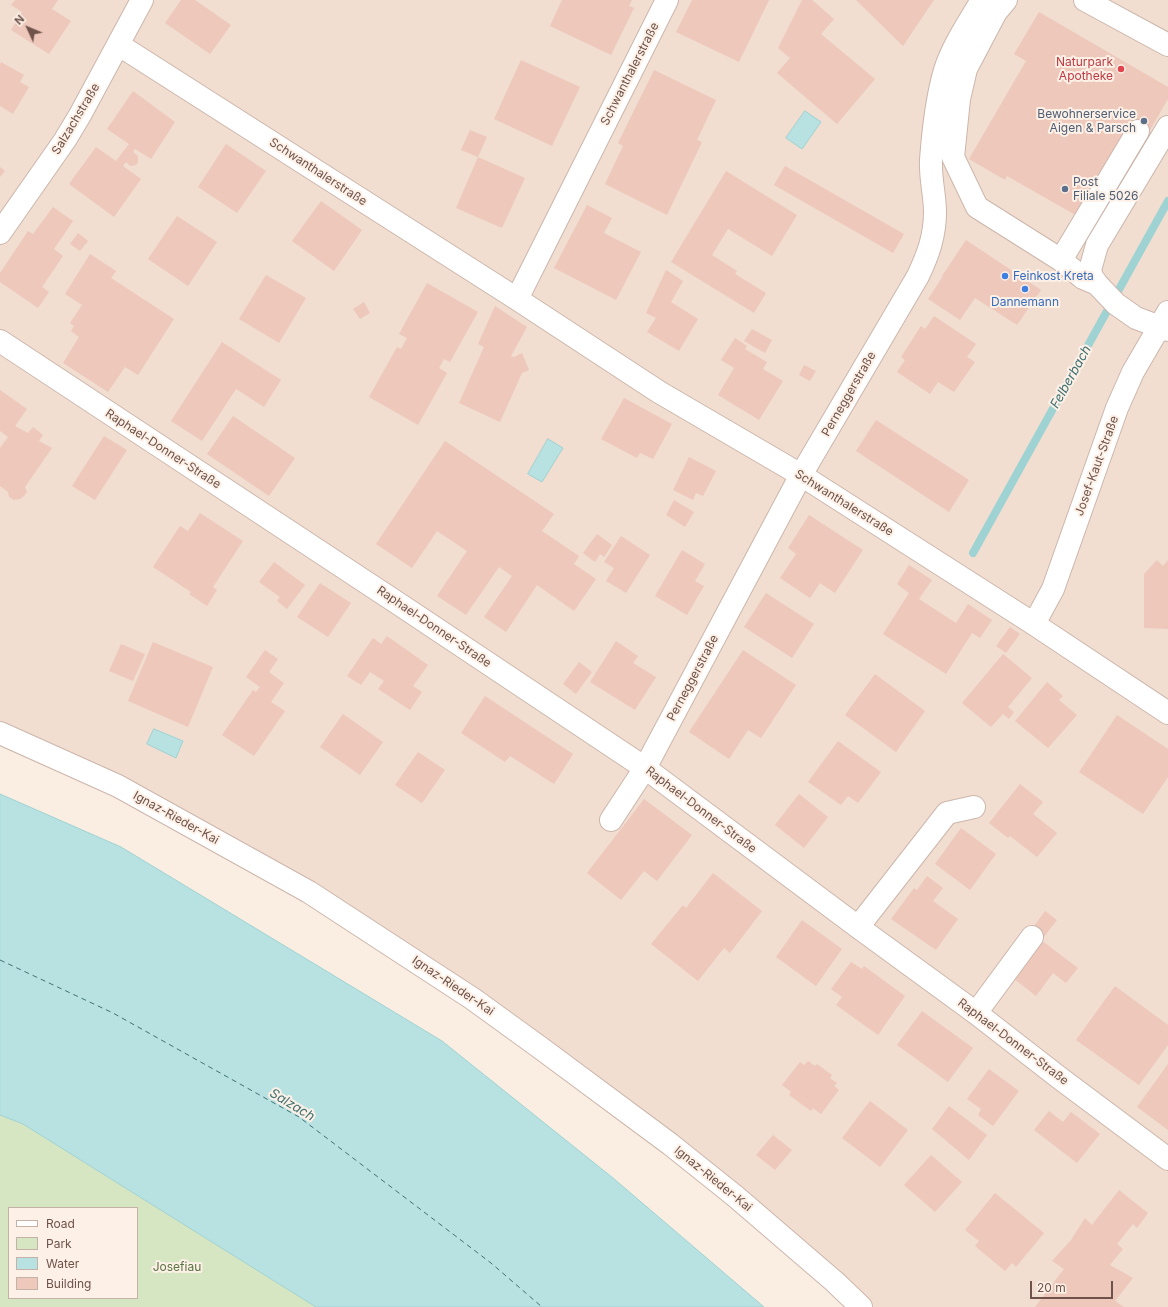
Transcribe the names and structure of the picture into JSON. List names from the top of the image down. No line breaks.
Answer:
{"streets":{"street":["Schwanthalerstraße","Salzachstraße","Perneggerstraße","Raphael-Donner-Straße","Josef-Kaut-Straße","Ignaz-Rieder-Kai"]},"crossings":[["Schwanthalerstraße","Salzachstraße"],["Schwanthalerstraße","Perneggerstraße"],["Schwanthalerstraße","Josef-Kaut-Straße"],["Perneggerstraße","Raphael-Donner-Straße"]],"water":["Felberbach","Salzach"],"parks":["Josefiau"],"places":["Naturpark Apotheke","Bewohnerservice Aigen & Parsch","Post Filiale 5026","Feinkost Kreta","Dannemann"],"legend":["Road","Park","Water","Building"],"scale_bar":"20 m","north":"top left"}
